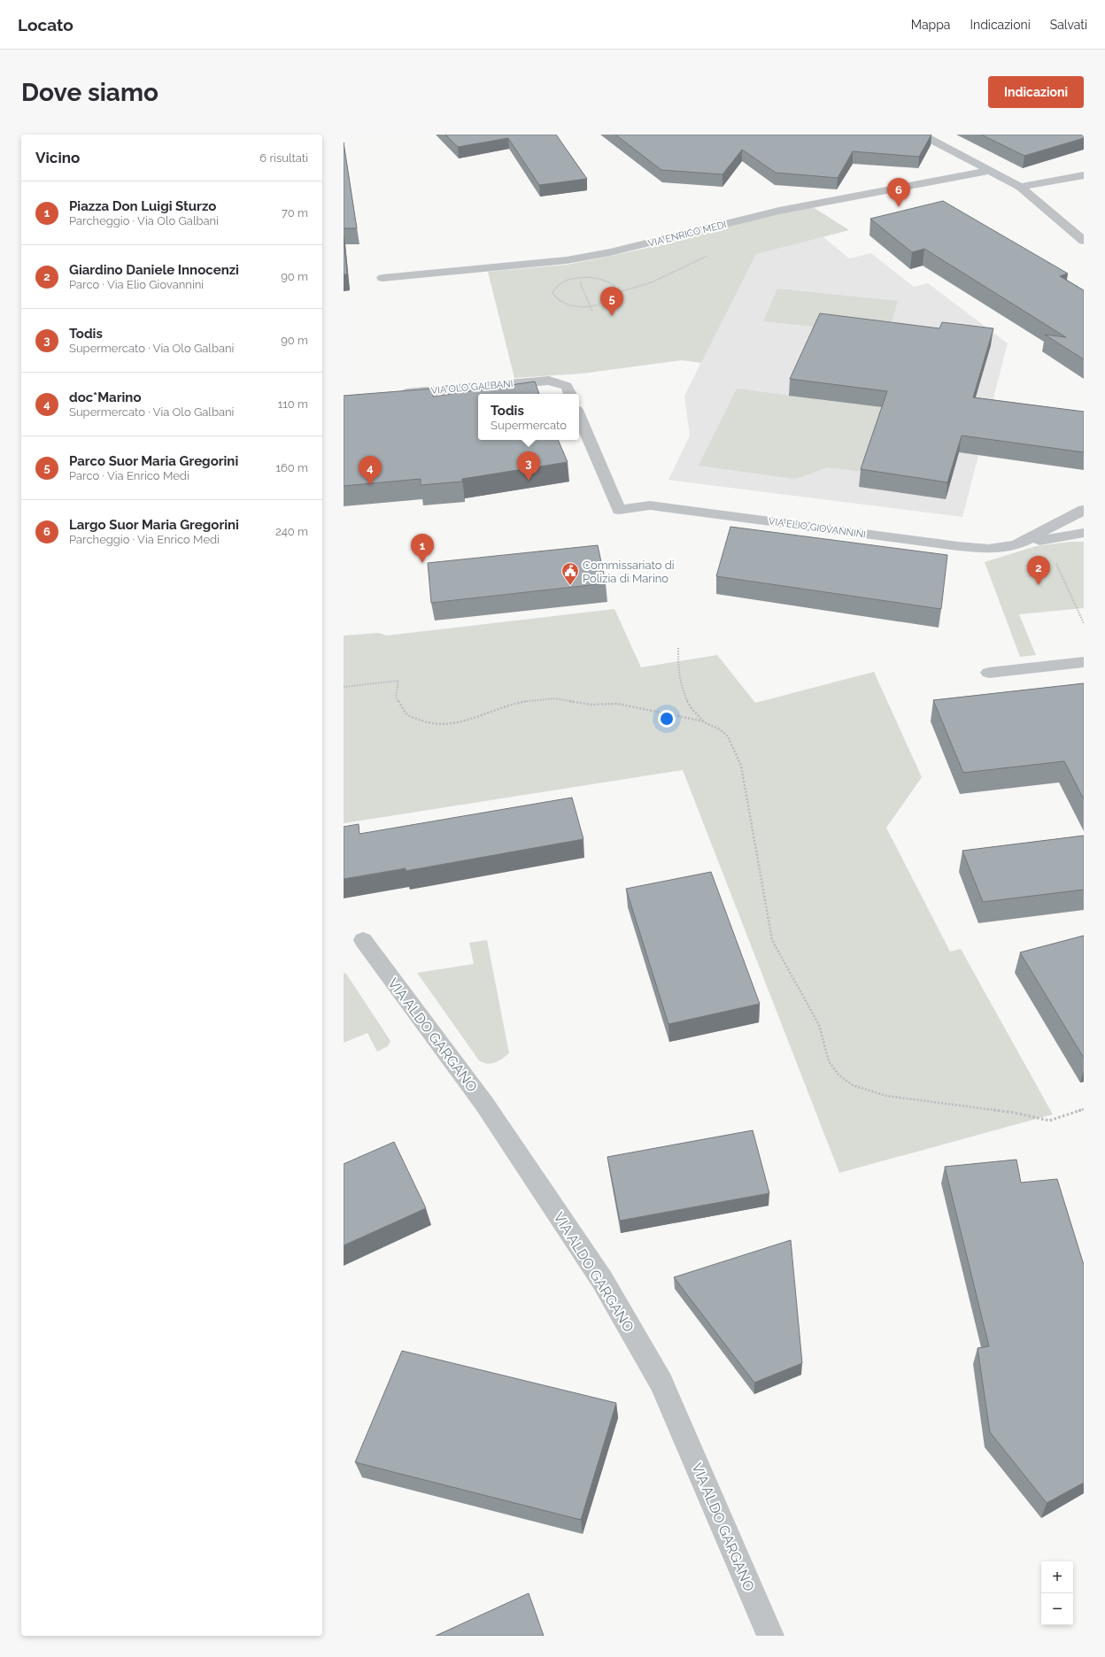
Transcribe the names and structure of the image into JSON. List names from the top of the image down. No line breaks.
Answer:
{"streets":{"street":["VIA ENRICO MEDI","VIA OLO GALBANI","VIA ELIO GIOVANNINI","VIA ALDO GARGANO"]},"places":{"public building":["Commissariato di Polizia di Marino"]},"page":{"header":"Locato","nav":["Mappa","Indicazioni","Salvati"],"buttons":"Indicazioni","title":"Dove siamo","heading":["Vicino","6 risultati"],"pins":["6","5","3","4","1","2"],"list":[{"mark":"1","name":"Piazza Don Luigi Sturzo","note":"Parcheggio · Via Olo Galbani","value":"70 m"},{"mark":"2","name":"Giardino Daniele Innocenzi","note":"Parco · Via Elio Giovannini","value":"90 m"},{"mark":"3","name":"Todis","note":"Supermercato · Via Olo Galbani","value":"90 m"},{"mark":"4","name":"doc*Marino","note":"Supermercato · Via Olo Galbani","value":"110 m"},{"mark":"5","name":"Parco Suor Maria Gregorini","note":"Parco · Via Enrico Medi","value":"160 m"},{"mark":"6","name":"Largo Suor Maria Gregorini","note":"Parcheggio · Via Enrico Medi","value":"240 m"}],"popup":["Todis","Supermercato"],"map_buttons":["+","−"]}}
